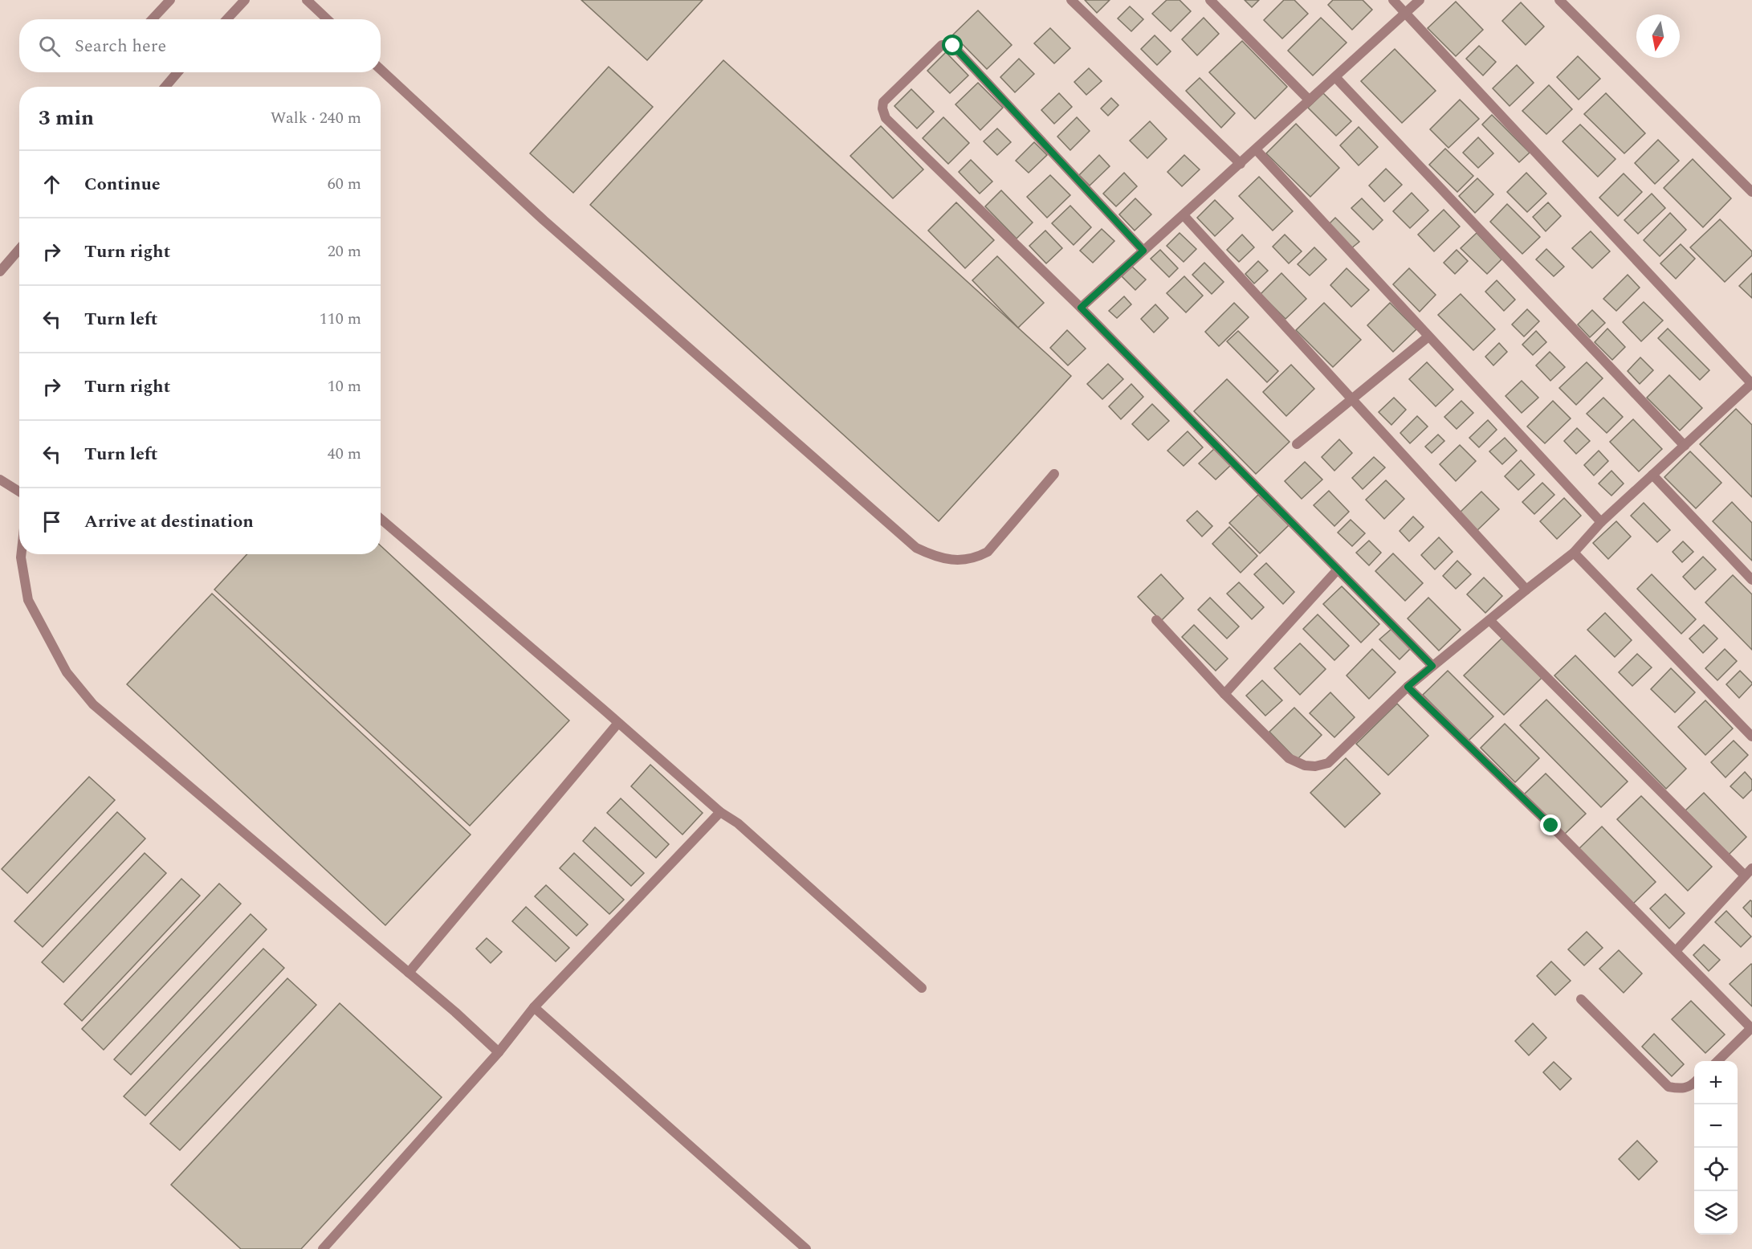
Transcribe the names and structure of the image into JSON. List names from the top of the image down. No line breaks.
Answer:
{"north":"bottom","page":{"search":"Search here","heading":["3 min","Walk · 240 m"],"list":[["Continue","60 m"],["Turn right","20 m"],["Turn left","110 m"],["Turn right","10 m"],["Turn left","40 m"],"Arrive at destination"],"map_buttons":["+","−"]}}
